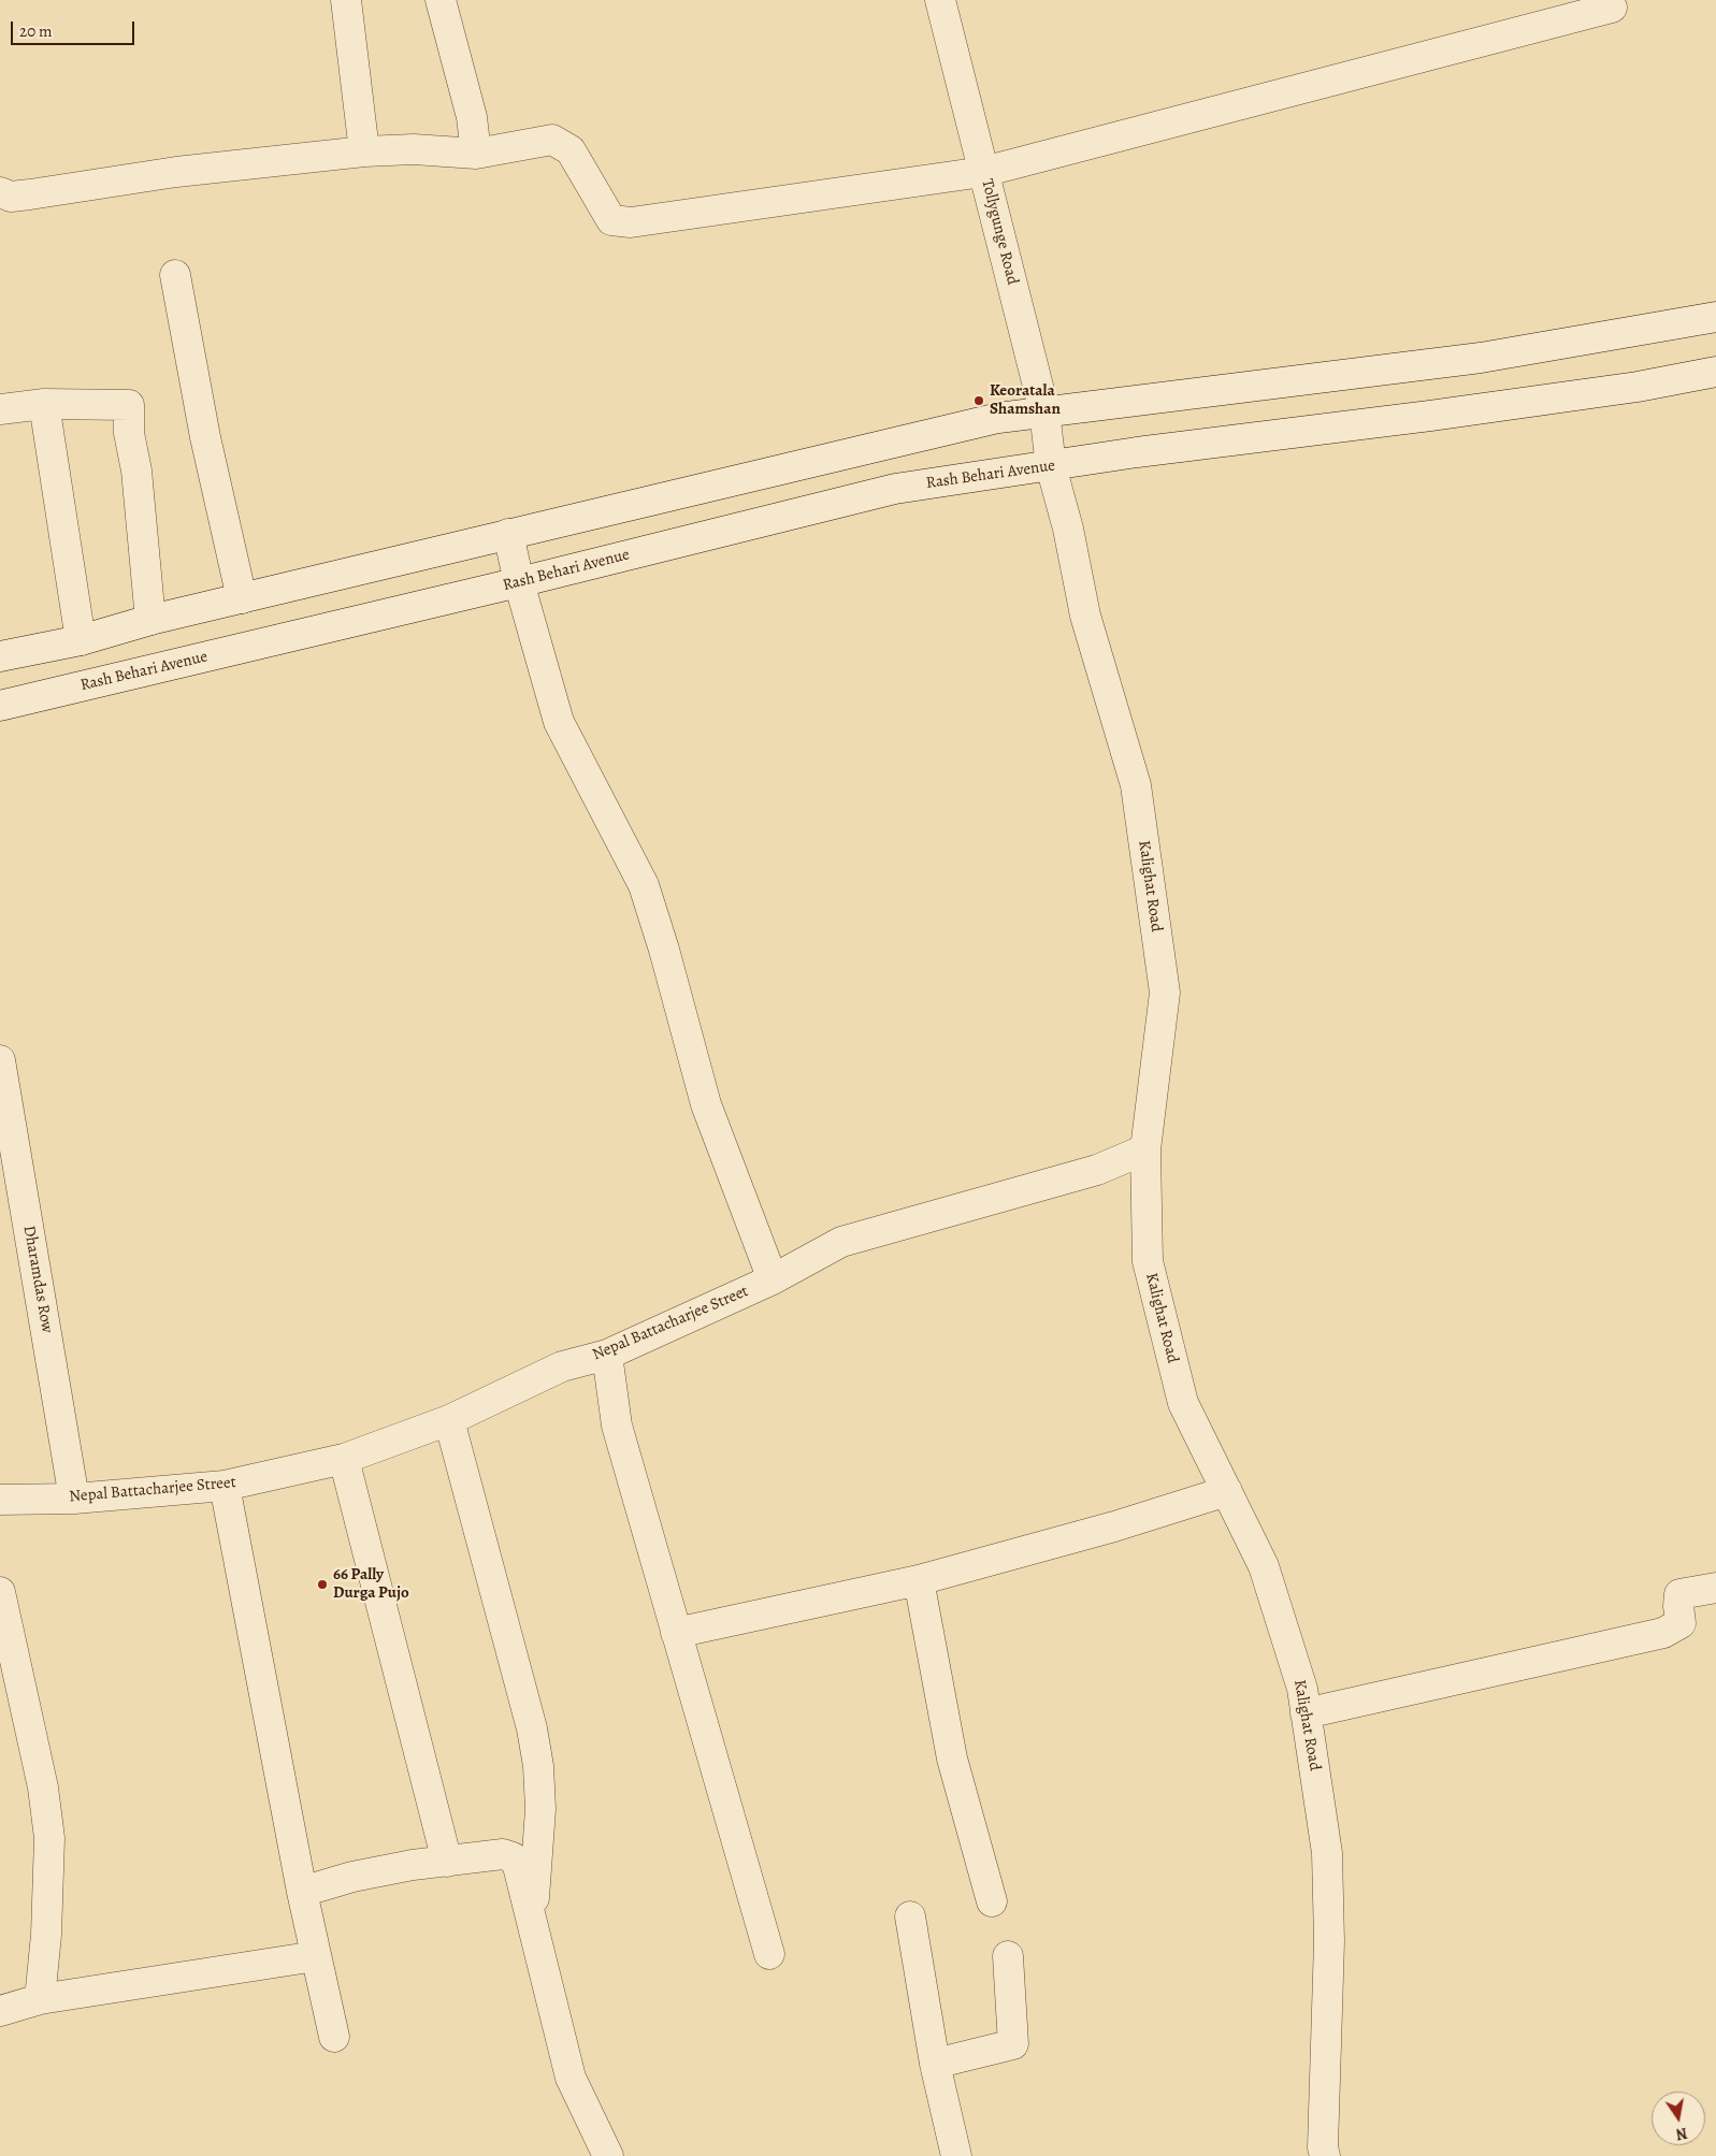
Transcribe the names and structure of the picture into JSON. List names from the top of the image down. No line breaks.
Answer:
{"streets":{"street":["Tollygunge Road","Rash Behari Avenue","Kalighat Road","Dharamdas Row","Nepal Battacharjee Street"]},"crossings":[["Tollygunge Road","Rash Behari Avenue"],["Tollygunge Road","Kalighat Road"],["Rash Behari Avenue","Kalighat Road"],["Kalighat Road","Nepal Battacharjee Street"],["Dharamdas Row","Nepal Battacharjee Street"]],"places":["Keoratala Shamshan","66 Pally Durga Pujo"],"scale_bar":"20 m","north":"bottom"}
